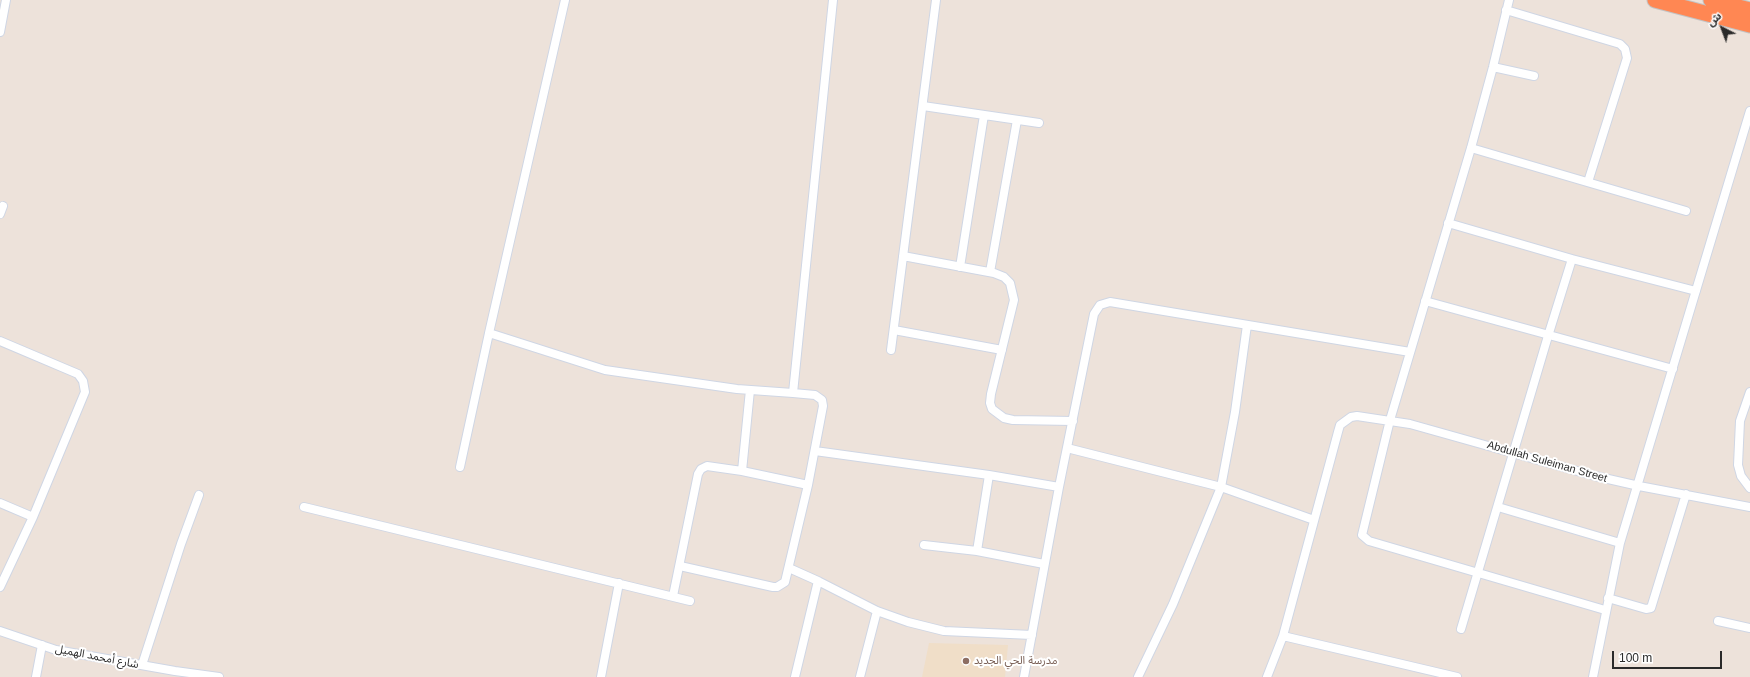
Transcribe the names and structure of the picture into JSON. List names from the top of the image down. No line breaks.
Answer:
{"streets":{"street":["Abdullah Suleiman Street","شارع أمحمد الهميل"]},"places":["مدرسة الحي الجديد"],"scale_bar":"100 m","north":"top left"}
